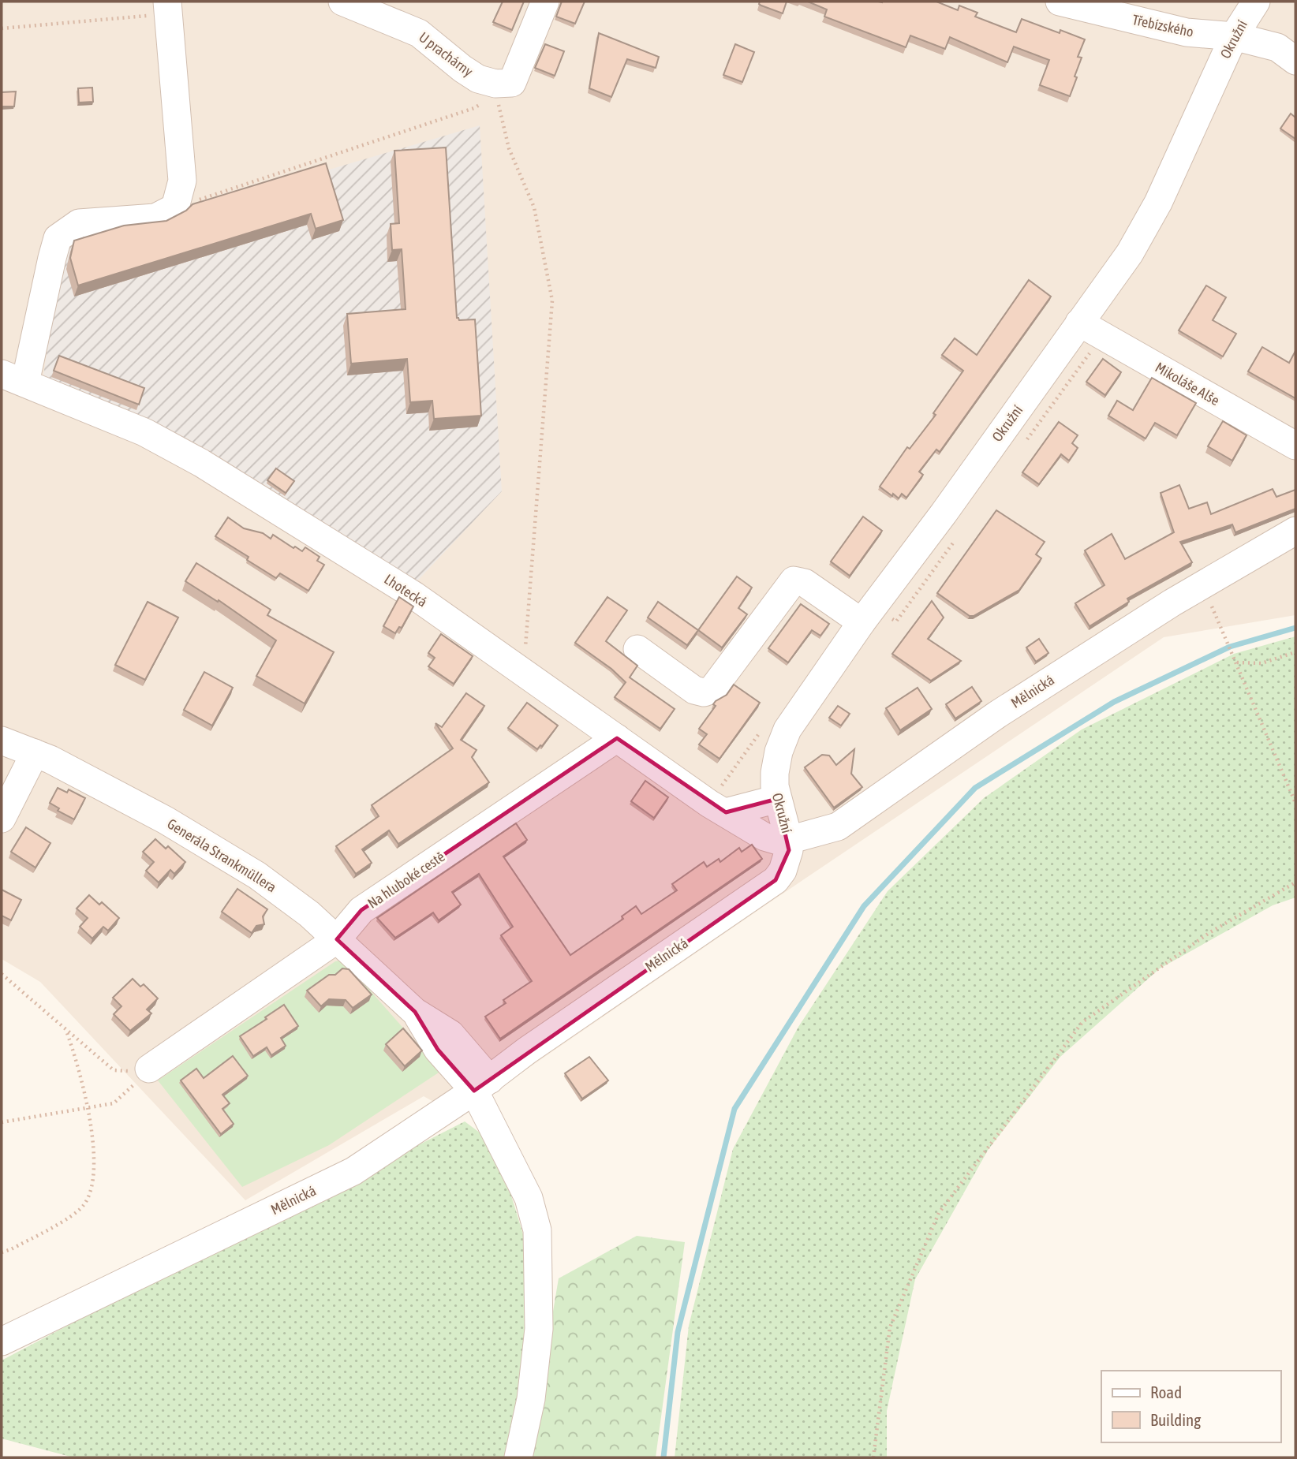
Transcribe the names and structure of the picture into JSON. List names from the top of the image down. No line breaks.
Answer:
{"streets":{"street":["Třebízského","Okružní","U prachárny","Mikoláše Alše","Lhotecká","Mělnická","Generála Strankmüllera","Na hluboké cestě"]},"crossings":[["Třebízského","Okružní"],["Okružní","Mikoláše Alše"],["Okružní","Lhotecká"],["Okružní","Mělnická"],["Lhotecká","Mělnická"],["Lhotecká","Na hluboké cestě"],["Mělnická","Generála Strankmüllera"],["Generála Strankmüllera","Na hluboké cestě"]],"legend":["Road","Building"]}
